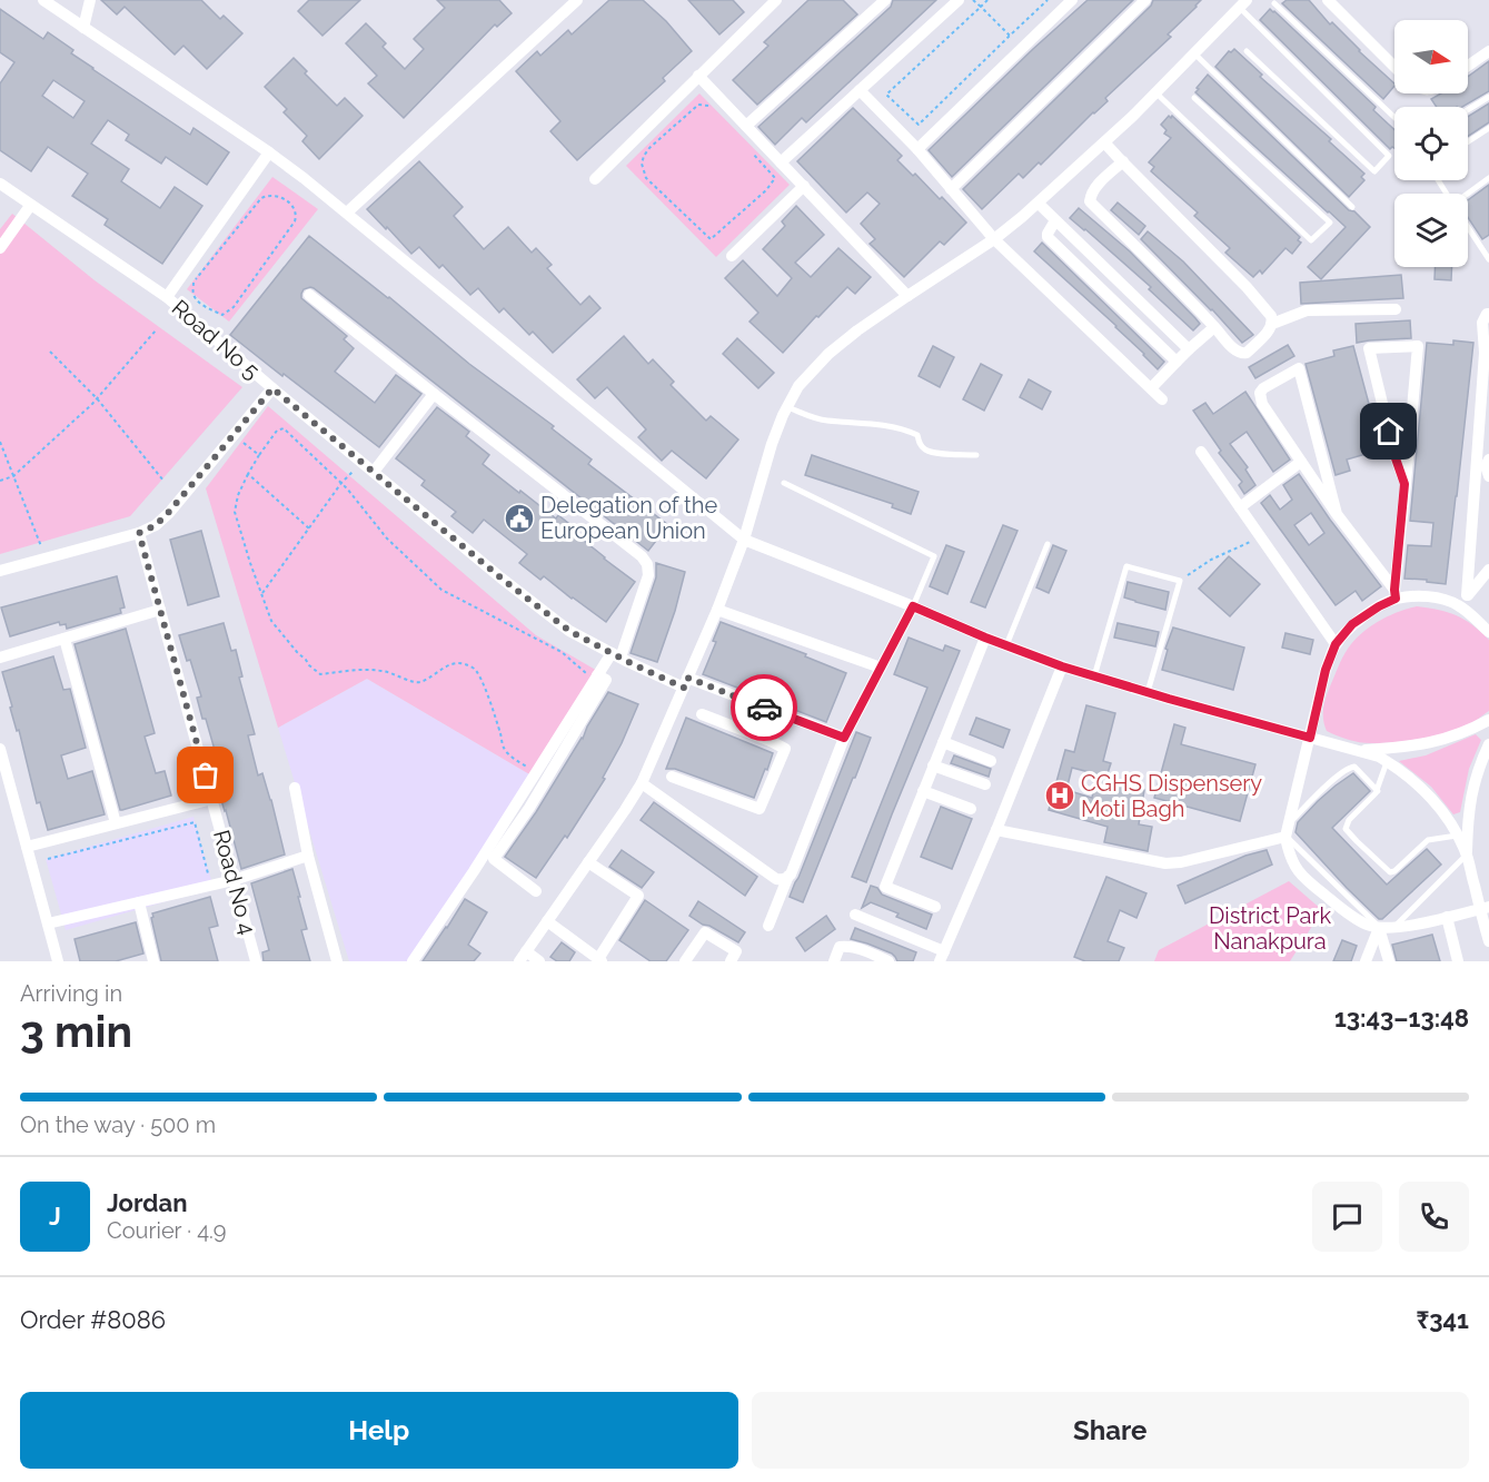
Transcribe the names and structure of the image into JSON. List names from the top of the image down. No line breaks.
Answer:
{"streets":{"street":["Road No 5","Road No 4"]},"parks":["District Park Nanakpura"],"places":{"public building":["Delegation of the European Union"],"hospital":["CGHS Dispensery Moti Bagh"]},"north":"right","page":{"heading":["3 min","Arriving in","13:43–13:48"],"panel":["Jordan","Courier · 4.9","Order #8086","₹341"],"bar":"On the way · 500 m","round":"J","buttons":["Help","Share"]}}
